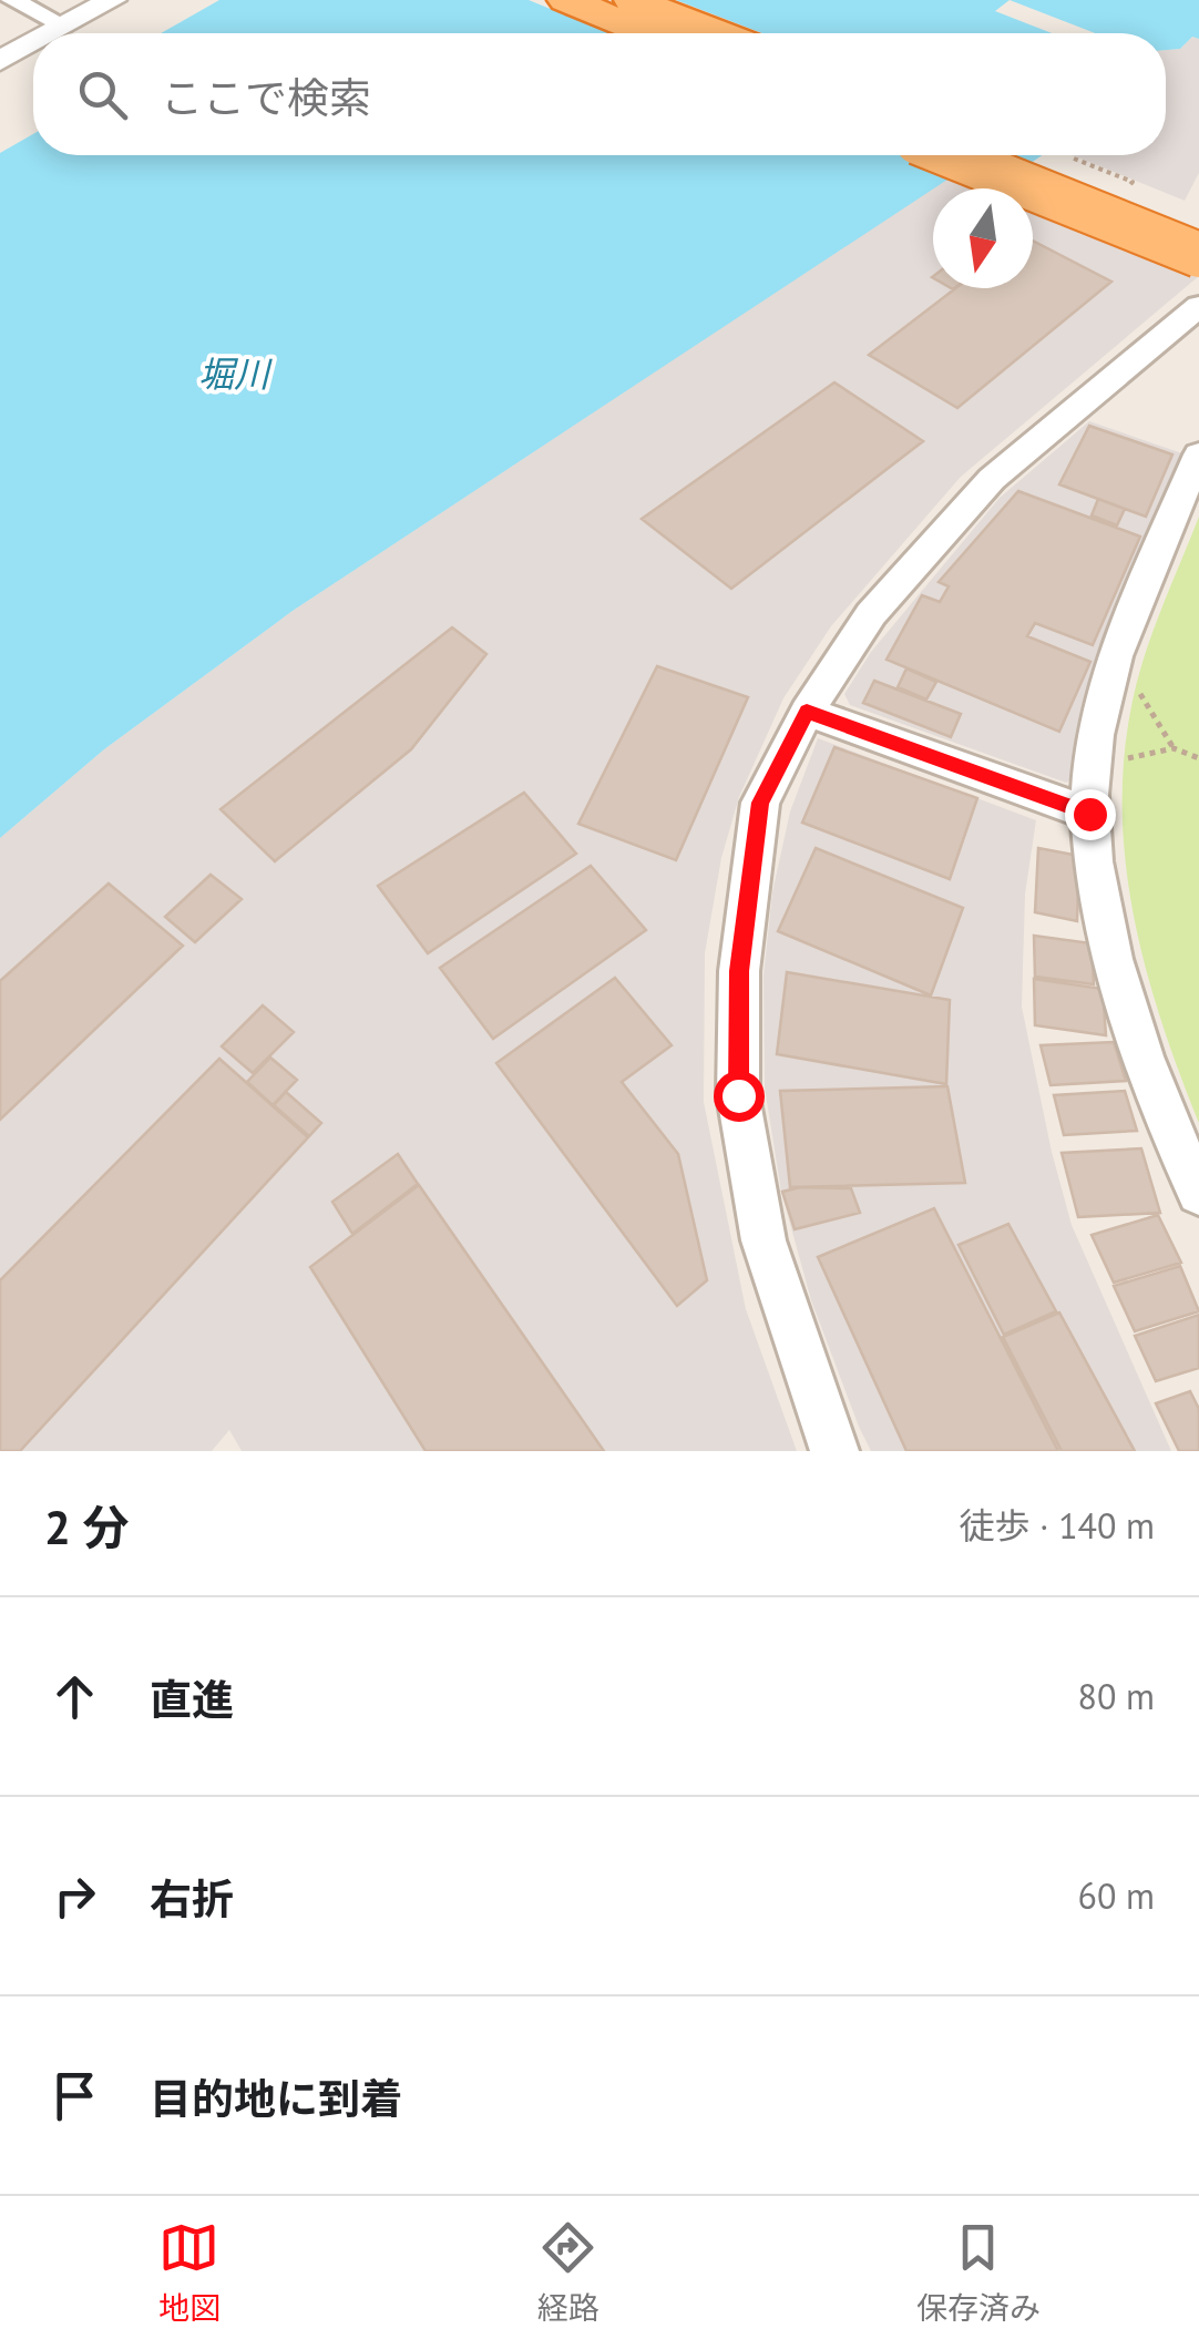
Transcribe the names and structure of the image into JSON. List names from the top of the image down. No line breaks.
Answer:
{"water":["堀川"],"north":"bottom","page":{"search":"ここで検索","heading":["2 分","徒歩 · 140 m"],"list":[["直進","80 m"],["右折","60 m"],"目的地に到着"],"nav":["地図","経路","保存済み"]}}
